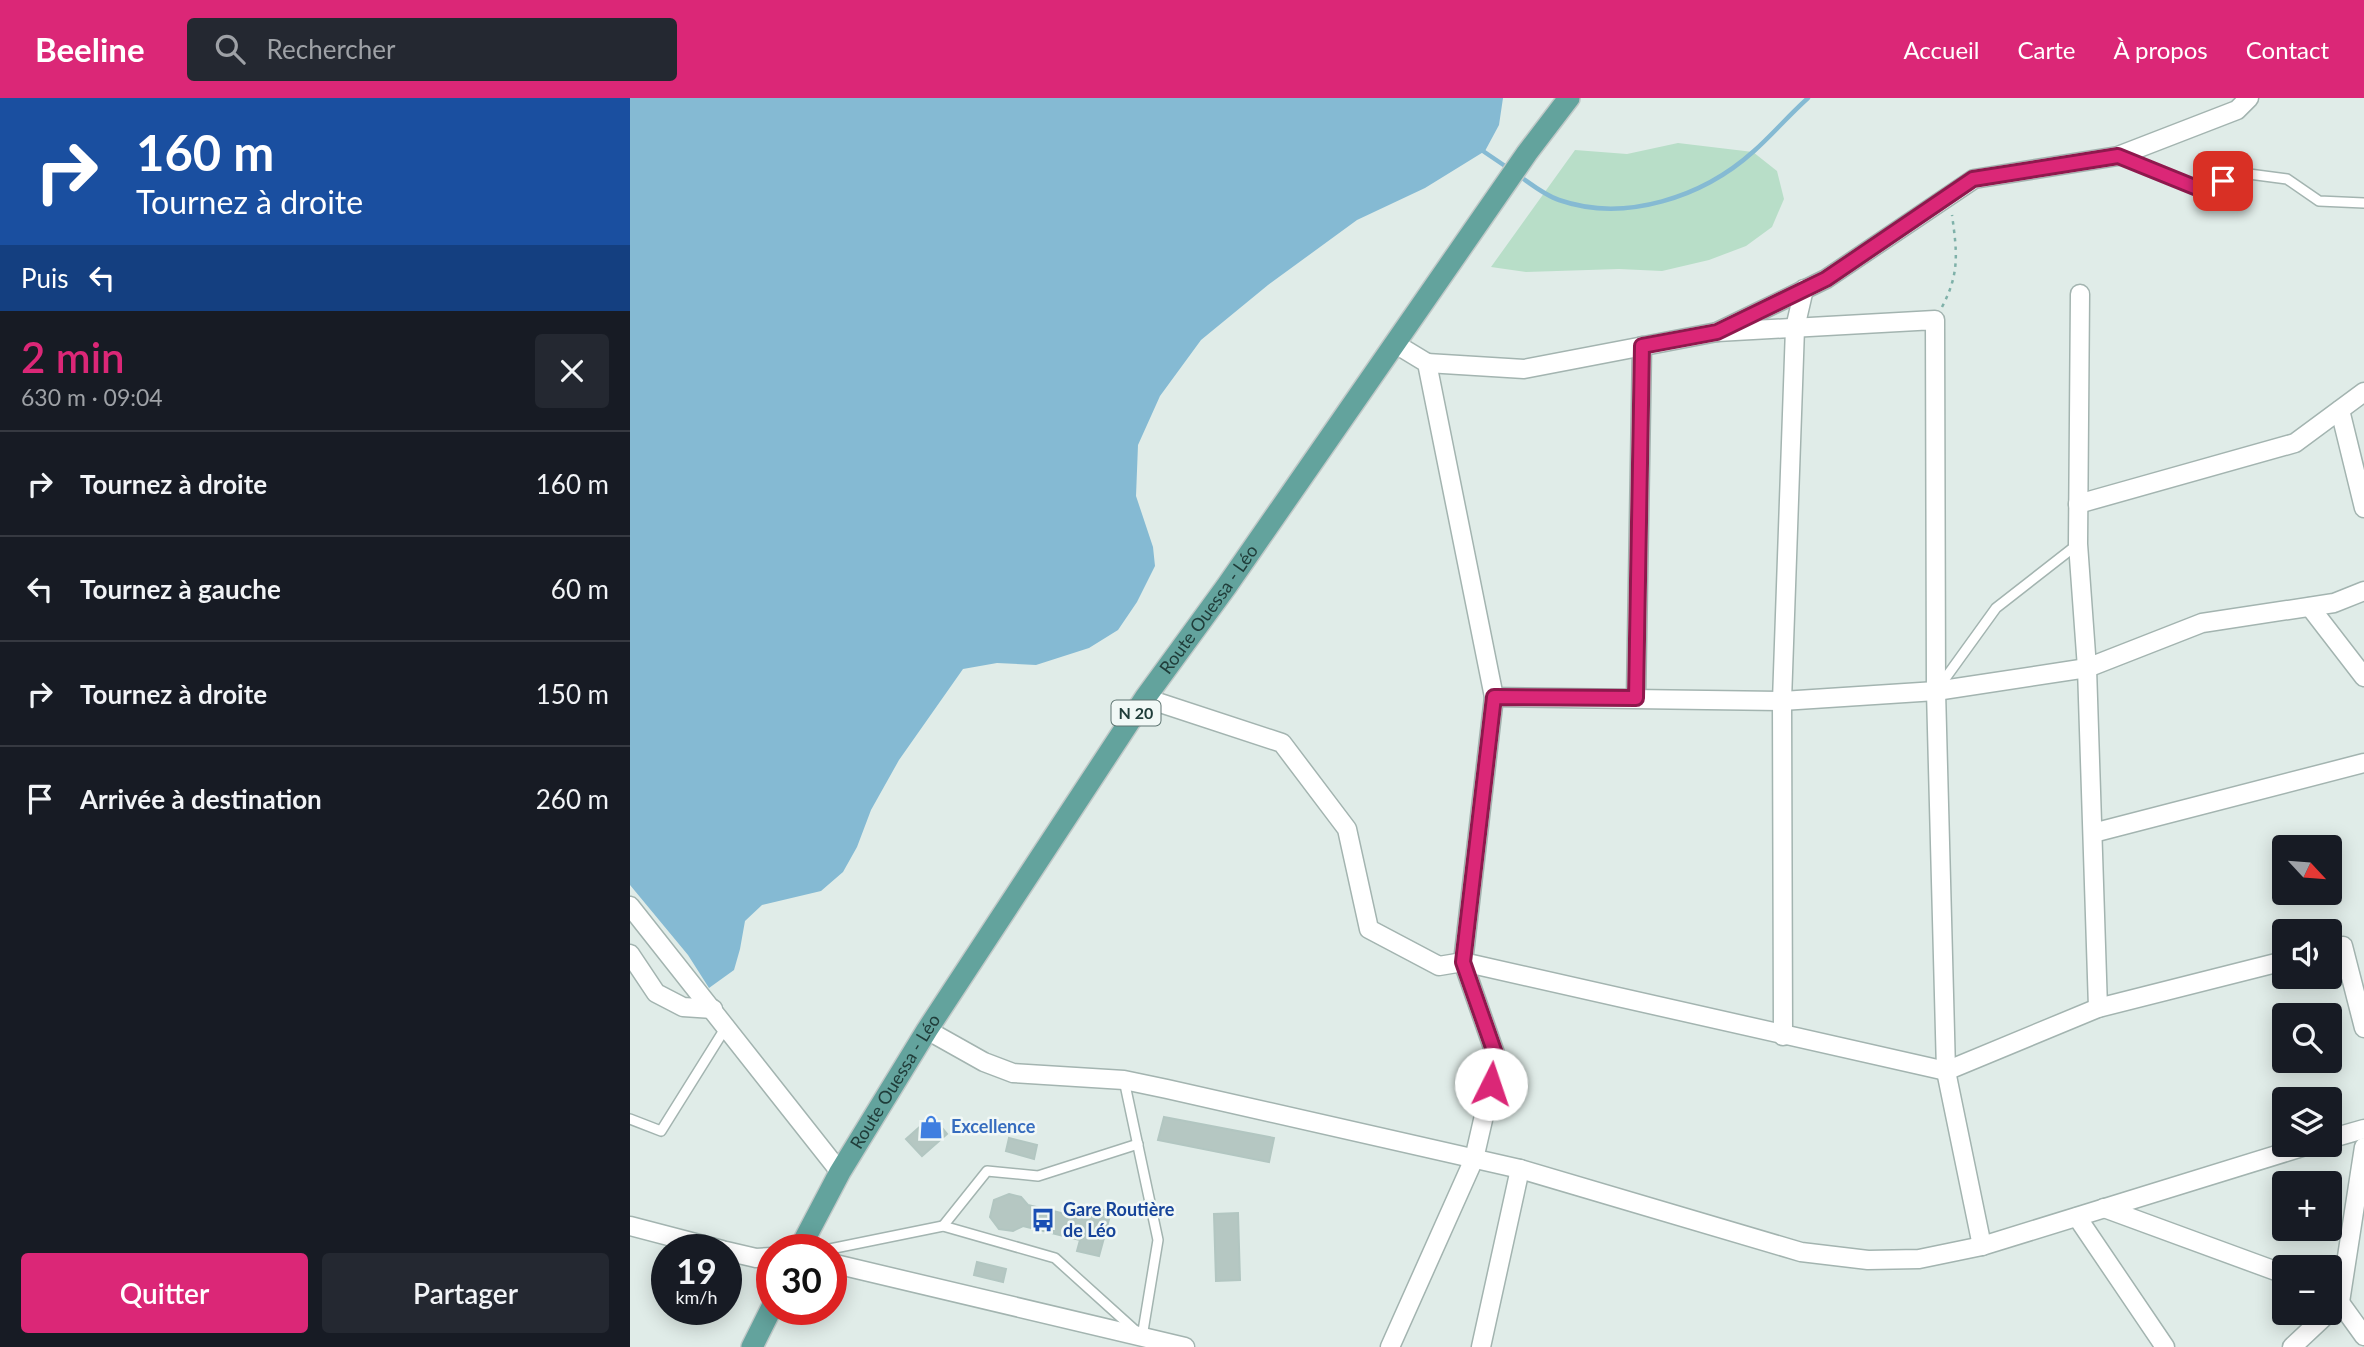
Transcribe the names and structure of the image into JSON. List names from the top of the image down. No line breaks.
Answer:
{"streets":{"main road":["Route Ouessa - Léo","N 20"]},"places":{"shop":["Excellence"],"bus stop":["Gare Routière de Léo"]},"north":"bottom right","page":{"header":"Beeline","search":"Rechercher","nav":["Accueil","Carte","À propos","Contact"],"turn":["160 m","Tournez à droite"],"then":"Puis","heading":["2 min","630 m · 09:04"],"list":[{"name":"Tournez à droite","value":"160 m"},{"name":"Tournez à gauche","value":"60 m"},{"name":"Tournez à droite","value":"150 m"},{"name":"Arrivée à destination","value":"260 m"}],"map_buttons":["+","−"],"speed":"19 km/h","limit":"30","buttons":["Quitter","Partager"]}}
